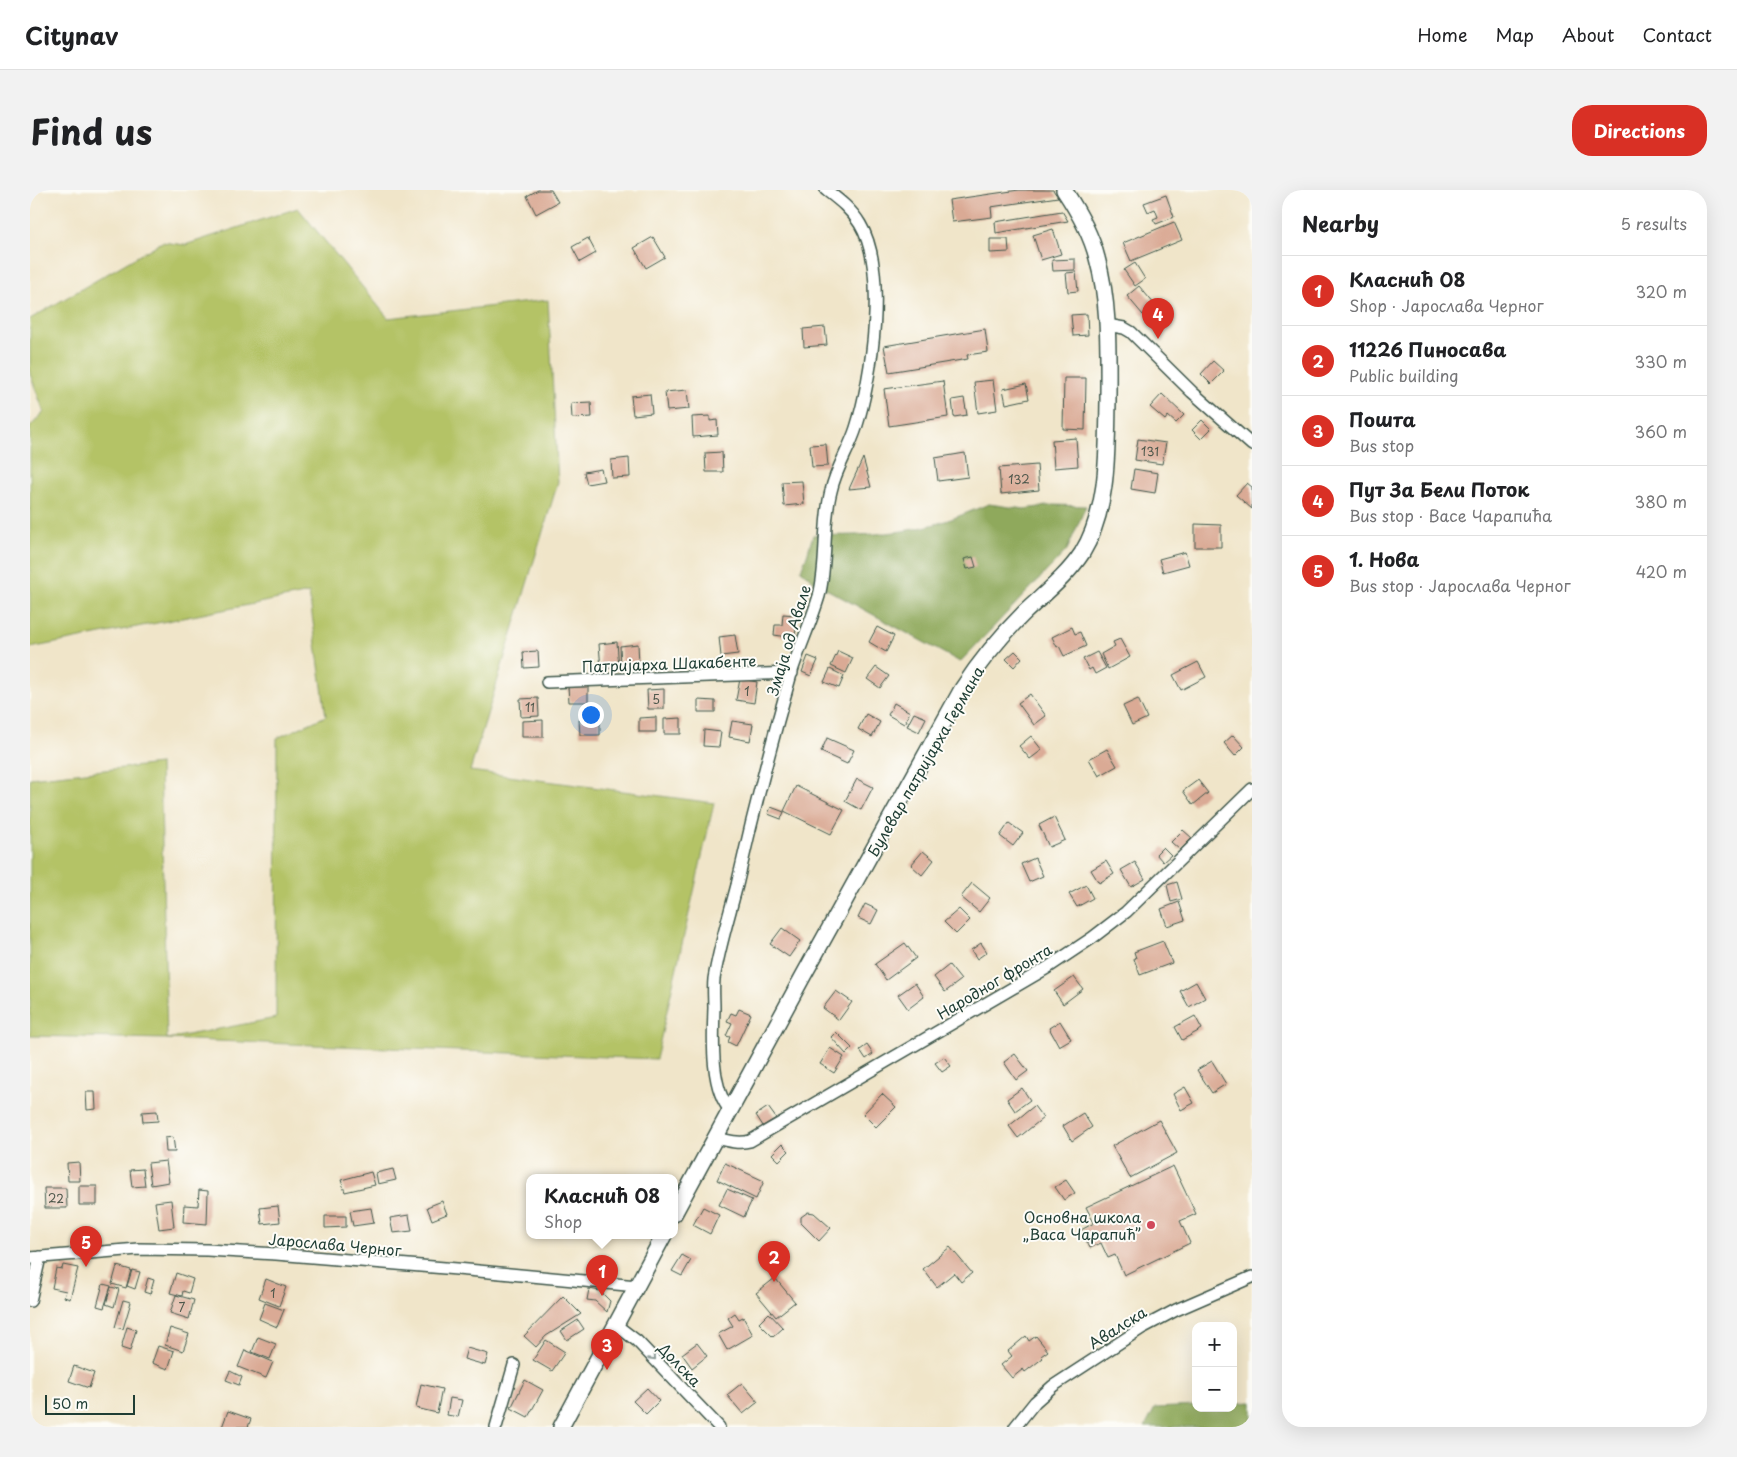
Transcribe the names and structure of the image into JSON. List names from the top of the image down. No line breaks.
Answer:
{"streets":{"main road":["Булевар патријарха Германа"],"street":["Змаја од Авале","Патријарха Шакабенте","Народног фронта","Јарослава Черног","Авалска","Долска"]},"crossings":[["Змаја од Авале","Патријарха Шакабенте"],["Змаја од Авале","Булевар патријарха Германа"],["Булевар патријарха Германа","Народног фронта"]],"one_way":["Долска"],"places":["Основна школа „Васа Чарапић”"],"house_numbers":["131","132","1","5","11","22","1","7"],"scale_bar":"50 m","page":{"header":"Citynav","nav":["Home","Map","About","Contact"],"title":"Find us","buttons":"Directions","heading":["Nearby","5 results"],"list":[{"mark":"1","name":"Класнић 08","note":"Shop · Јарослава Черног","value":"320 m"},{"mark":"2","name":"11226 Пиносава","note":"Public building","value":"330 m"},{"mark":"3","name":"Пошта","note":"Bus stop","value":"360 m"},{"mark":"4","name":"Пут За Бели Поток","note":"Bus stop · Васе Чарапића","value":"380 m"},{"mark":"5","name":"1. Нова","note":"Bus stop · Јарослава Черног","value":"420 m"}],"pins":["4","5","2","1","3"],"popup":["Класнић 08","Shop"],"map_buttons":["+","−"],"scale":"50 m"}}
